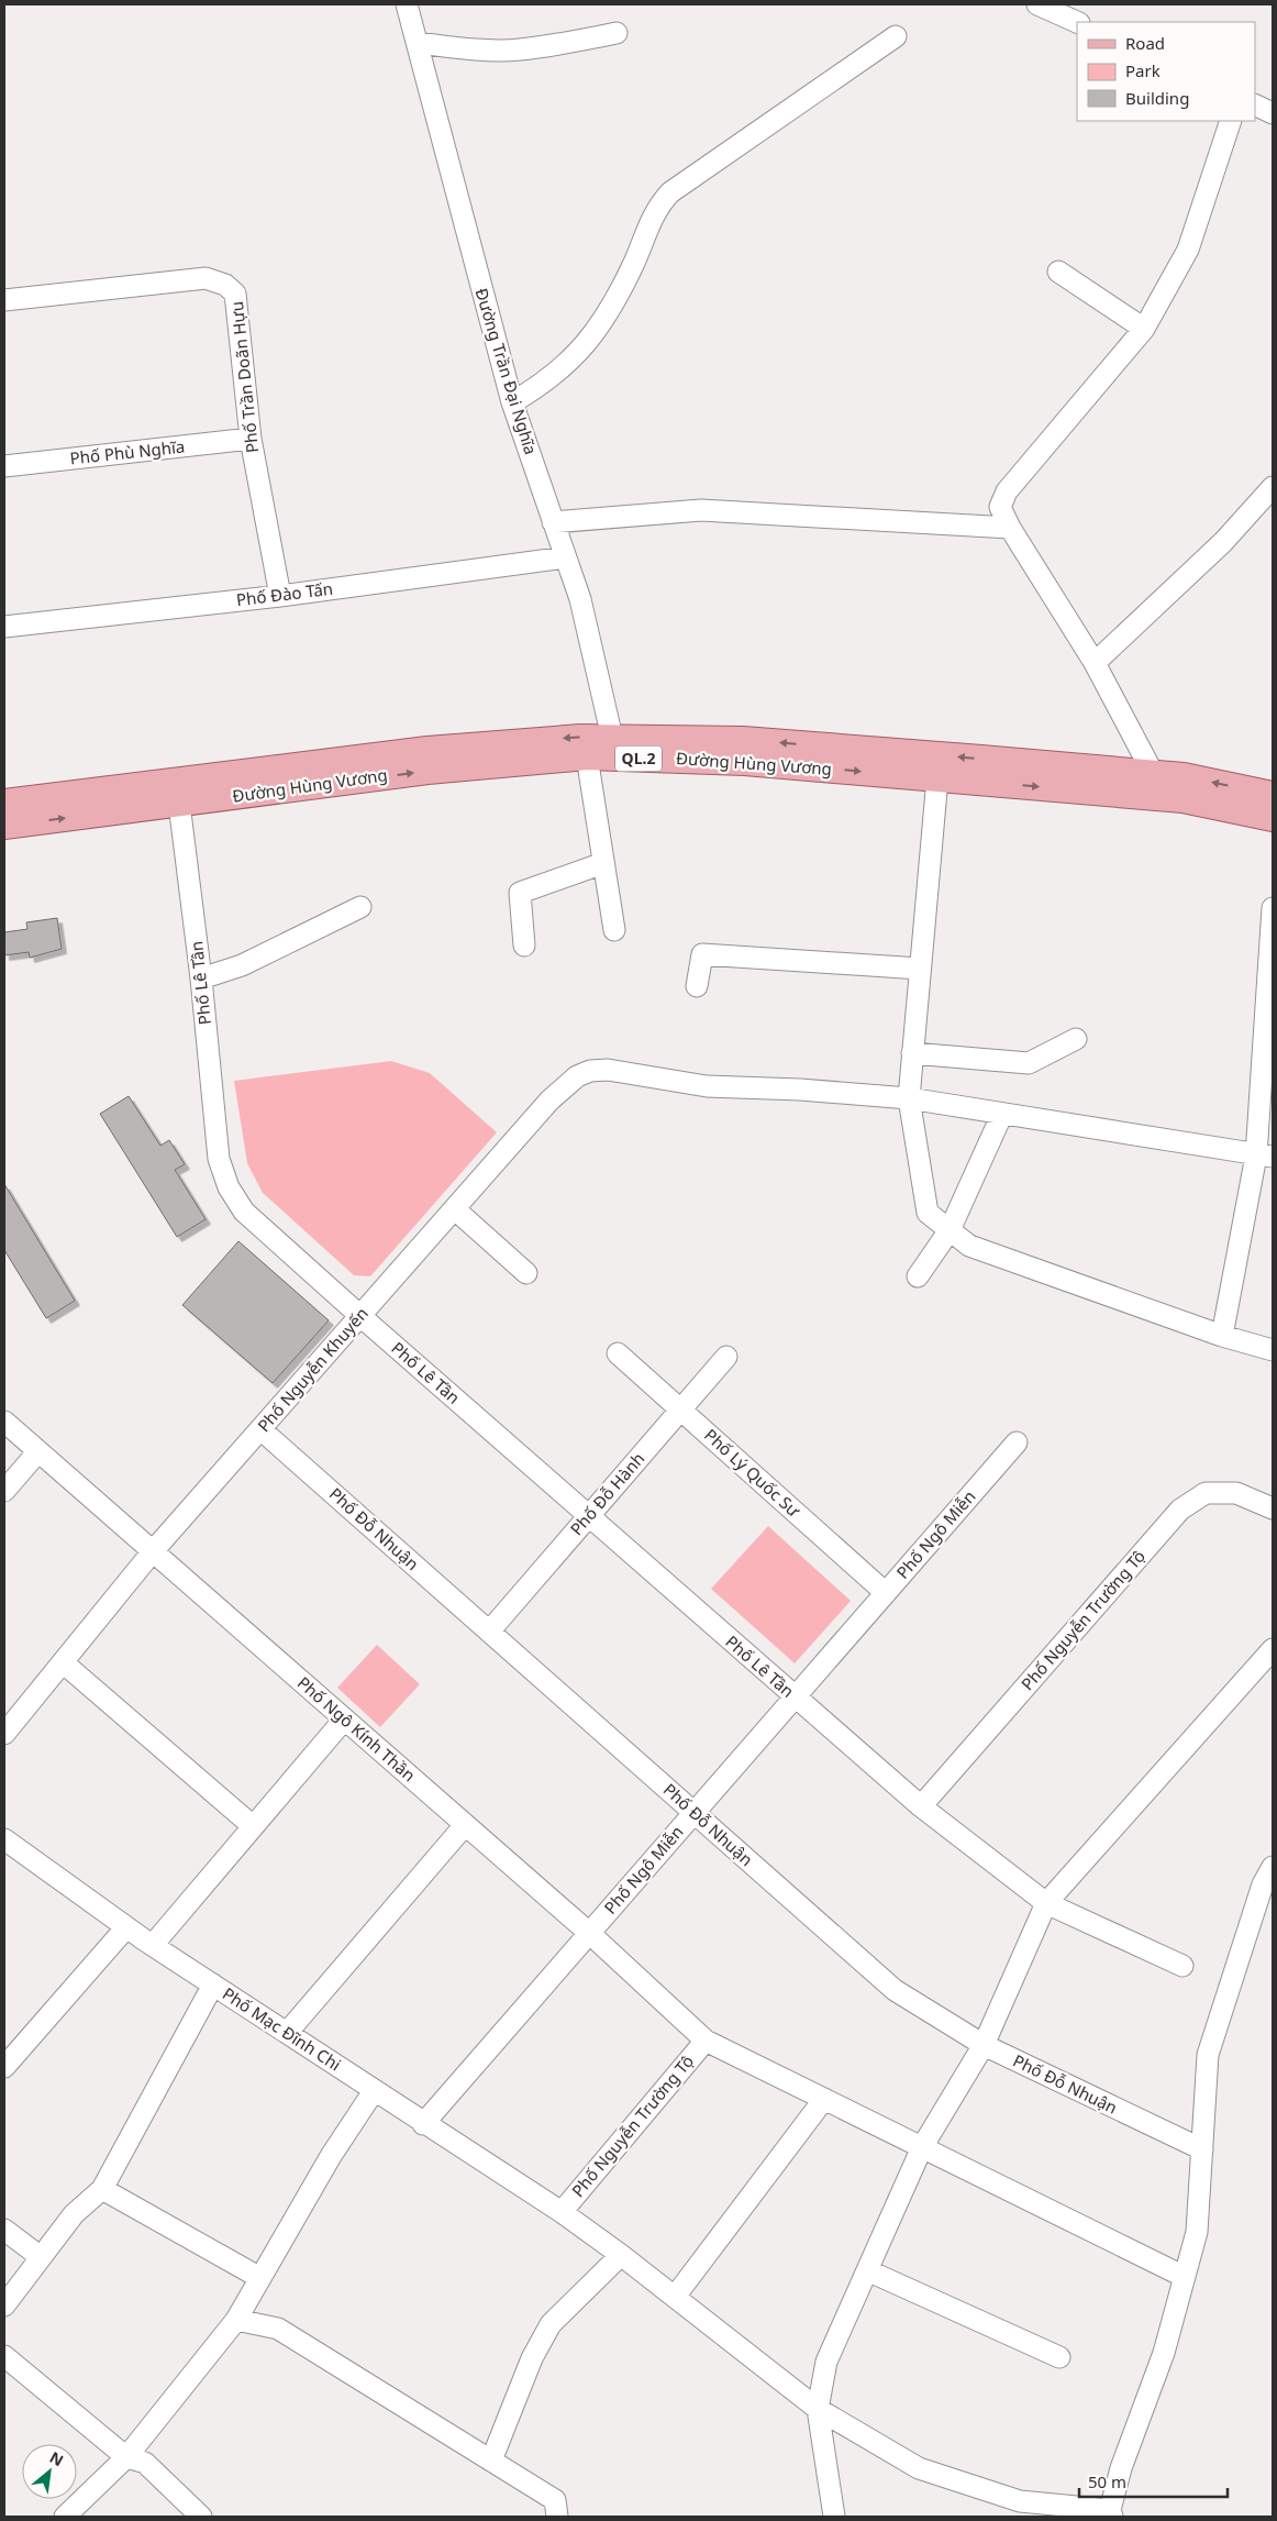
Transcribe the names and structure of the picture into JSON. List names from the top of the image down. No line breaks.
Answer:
{"streets":{"main road":["QL.2","Đường Hùng Vương"],"street":["Đường Trần Đại Nghĩa","Phố Trần Doãn Hựu","Phố Phù Nghĩa","Phố Đào Tấn","Phố Lê Tần","Phố Nguyễn Khuyến","Phố Lý Quốc Sư","Phố Đỗ Hành","Phố Đỗ Nhuận","Phố Ngô Miễn","Phố Nguyễn Trường Tộ","Phố Ngô Kính Thần","Phố Mạc Đĩnh Chi"]},"crossings":[["Đường Trần Đại Nghĩa","Phố Đào Tấn"],["Đường Trần Đại Nghĩa","Đường Hùng Vương"],["Phố Trần Doãn Hựu","Phố Phù Nghĩa"],["Phố Trần Doãn Hựu","Phố Đào Tấn"],["Đường Hùng Vương","Phố Lê Tần"],["Phố Lê Tần","Phố Nguyễn Khuyến"],["Phố Lê Tần","Phố Đỗ Hành"],["Phố Lê Tần","Phố Ngô Miễn"],["Phố Lê Tần","Phố Nguyễn Trường Tộ"],["Phố Nguyễn Khuyến","Phố Đỗ Nhuận"],["Phố Nguyễn Khuyến","Phố Ngô Kính Thần"],["Phố Lý Quốc Sư","Phố Đỗ Hành"],["Phố Lý Quốc Sư","Phố Ngô Miễn"],["Phố Đỗ Hành","Phố Đỗ Nhuận"],["Phố Đỗ Nhuận","Phố Ngô Miễn"],["Phố Ngô Miễn","Phố Ngô Kính Thần"],["Phố Ngô Miễn","Phố Mạc Đĩnh Chi"],["Phố Nguyễn Trường Tộ","Phố Ngô Kính Thần"],["Phố Nguyễn Trường Tộ","Phố Mạc Đĩnh Chi"]],"legend":["Road","Park","Building"],"scale_bar":"50 m","north":"top right"}
